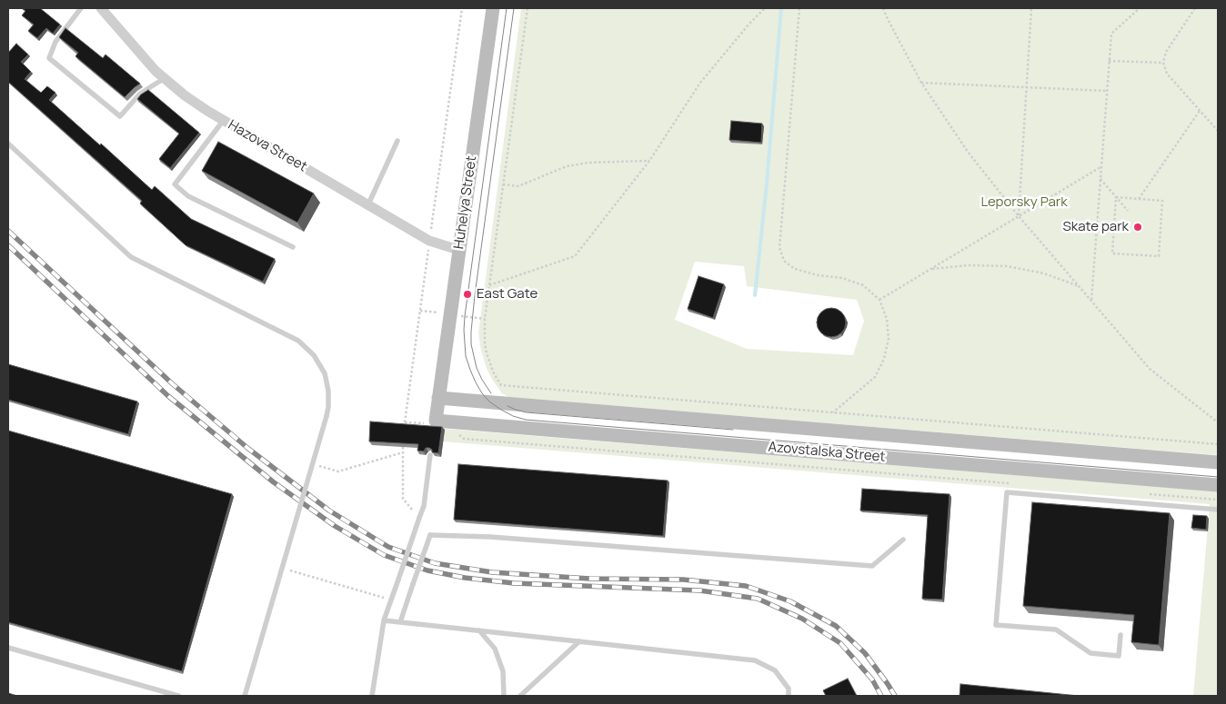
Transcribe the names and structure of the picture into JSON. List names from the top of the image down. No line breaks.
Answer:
{"streets":{"street":["Hazova Street","Huhelya Street","Azovstalska Street"]},"crossings":[["Hazova Street","Huhelya Street"],["Huhelya Street","Azovstalska Street"]],"parks":["Leporsky Park"],"places":["Skate park","East Gate"]}
